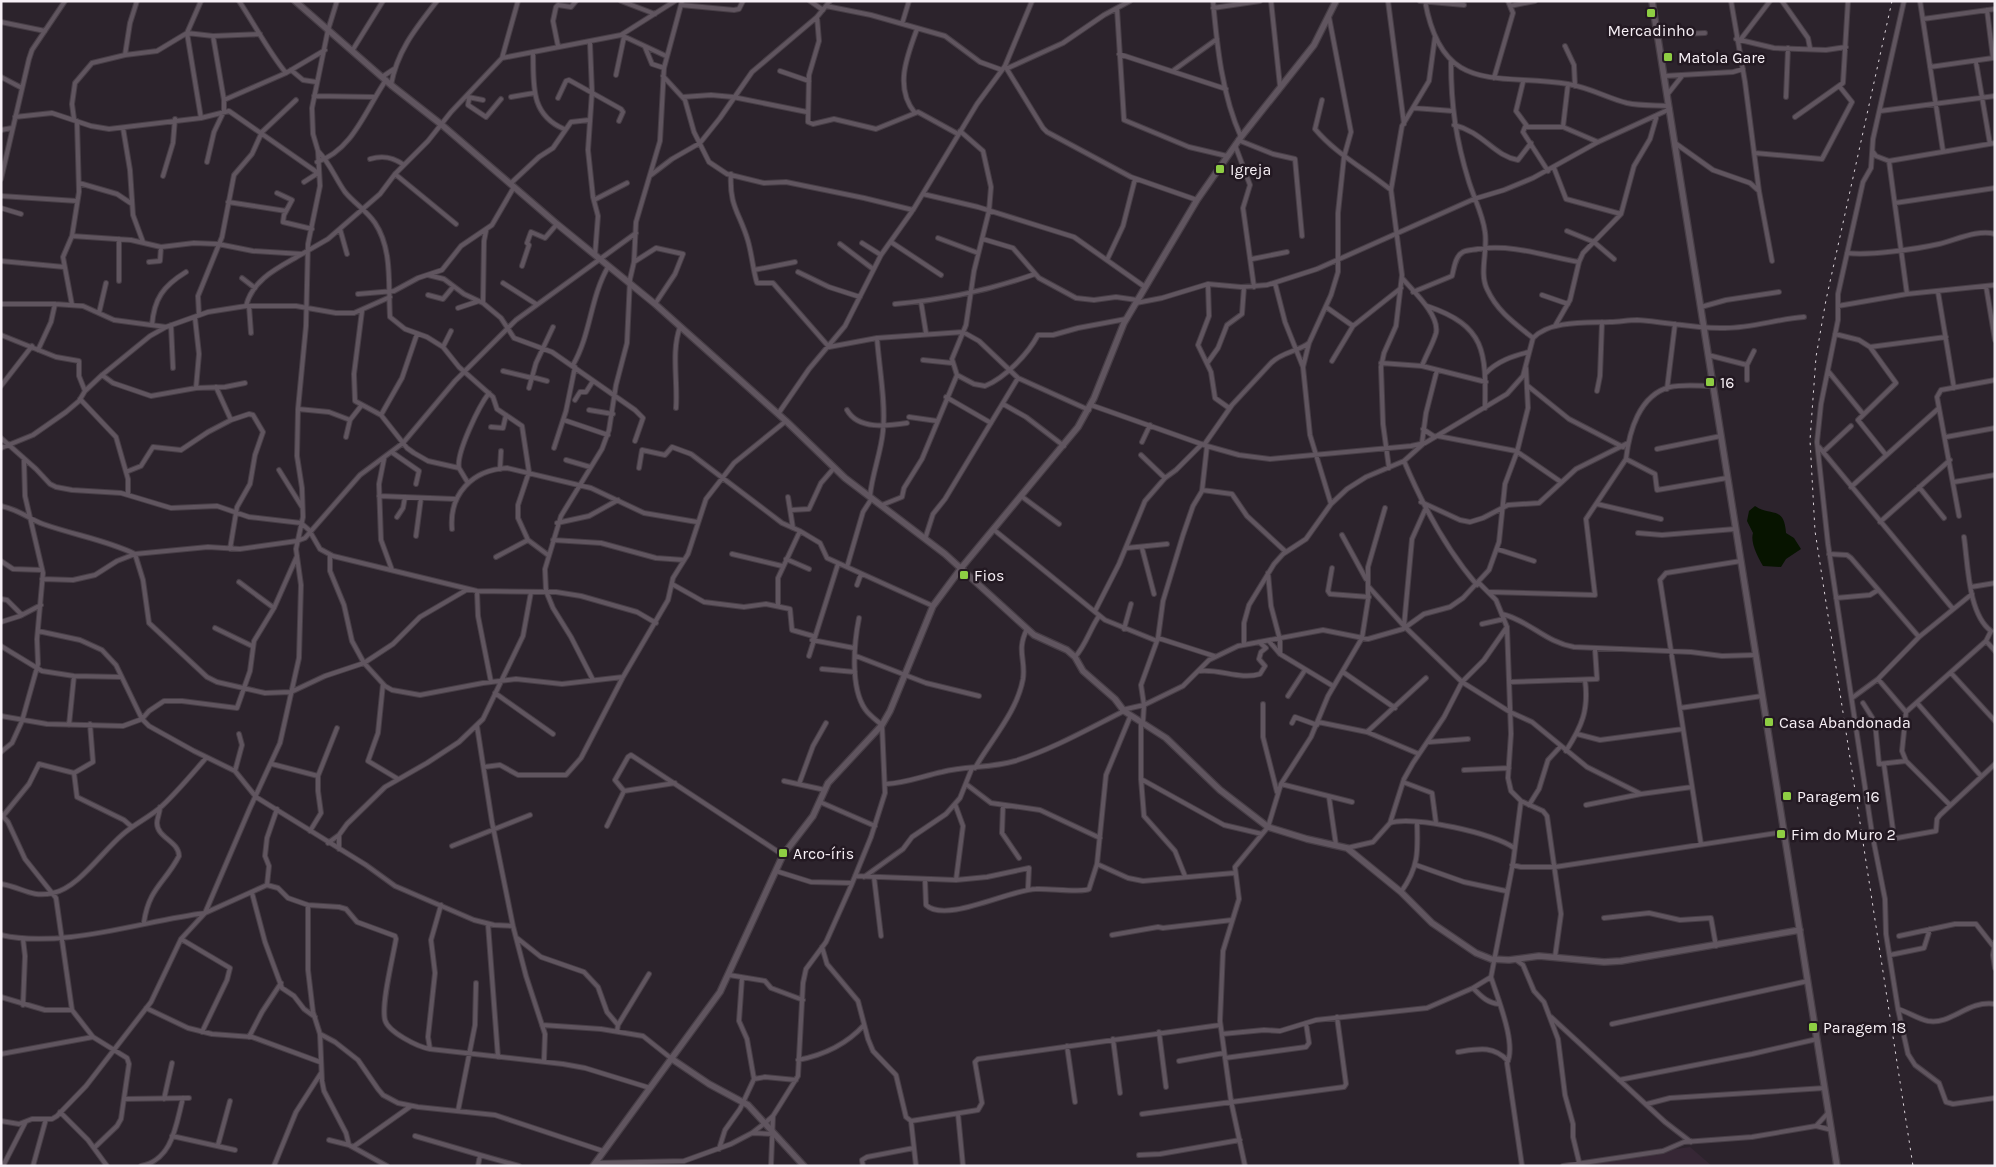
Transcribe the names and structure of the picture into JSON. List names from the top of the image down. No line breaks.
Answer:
{"places":{"transit":["Mercadinho","Matola Gare","Igreja","16","Fios","Casa Abandonada","Paragem 16","Fim do Muro 2","Arco-íris","Paragem 18"]}}
